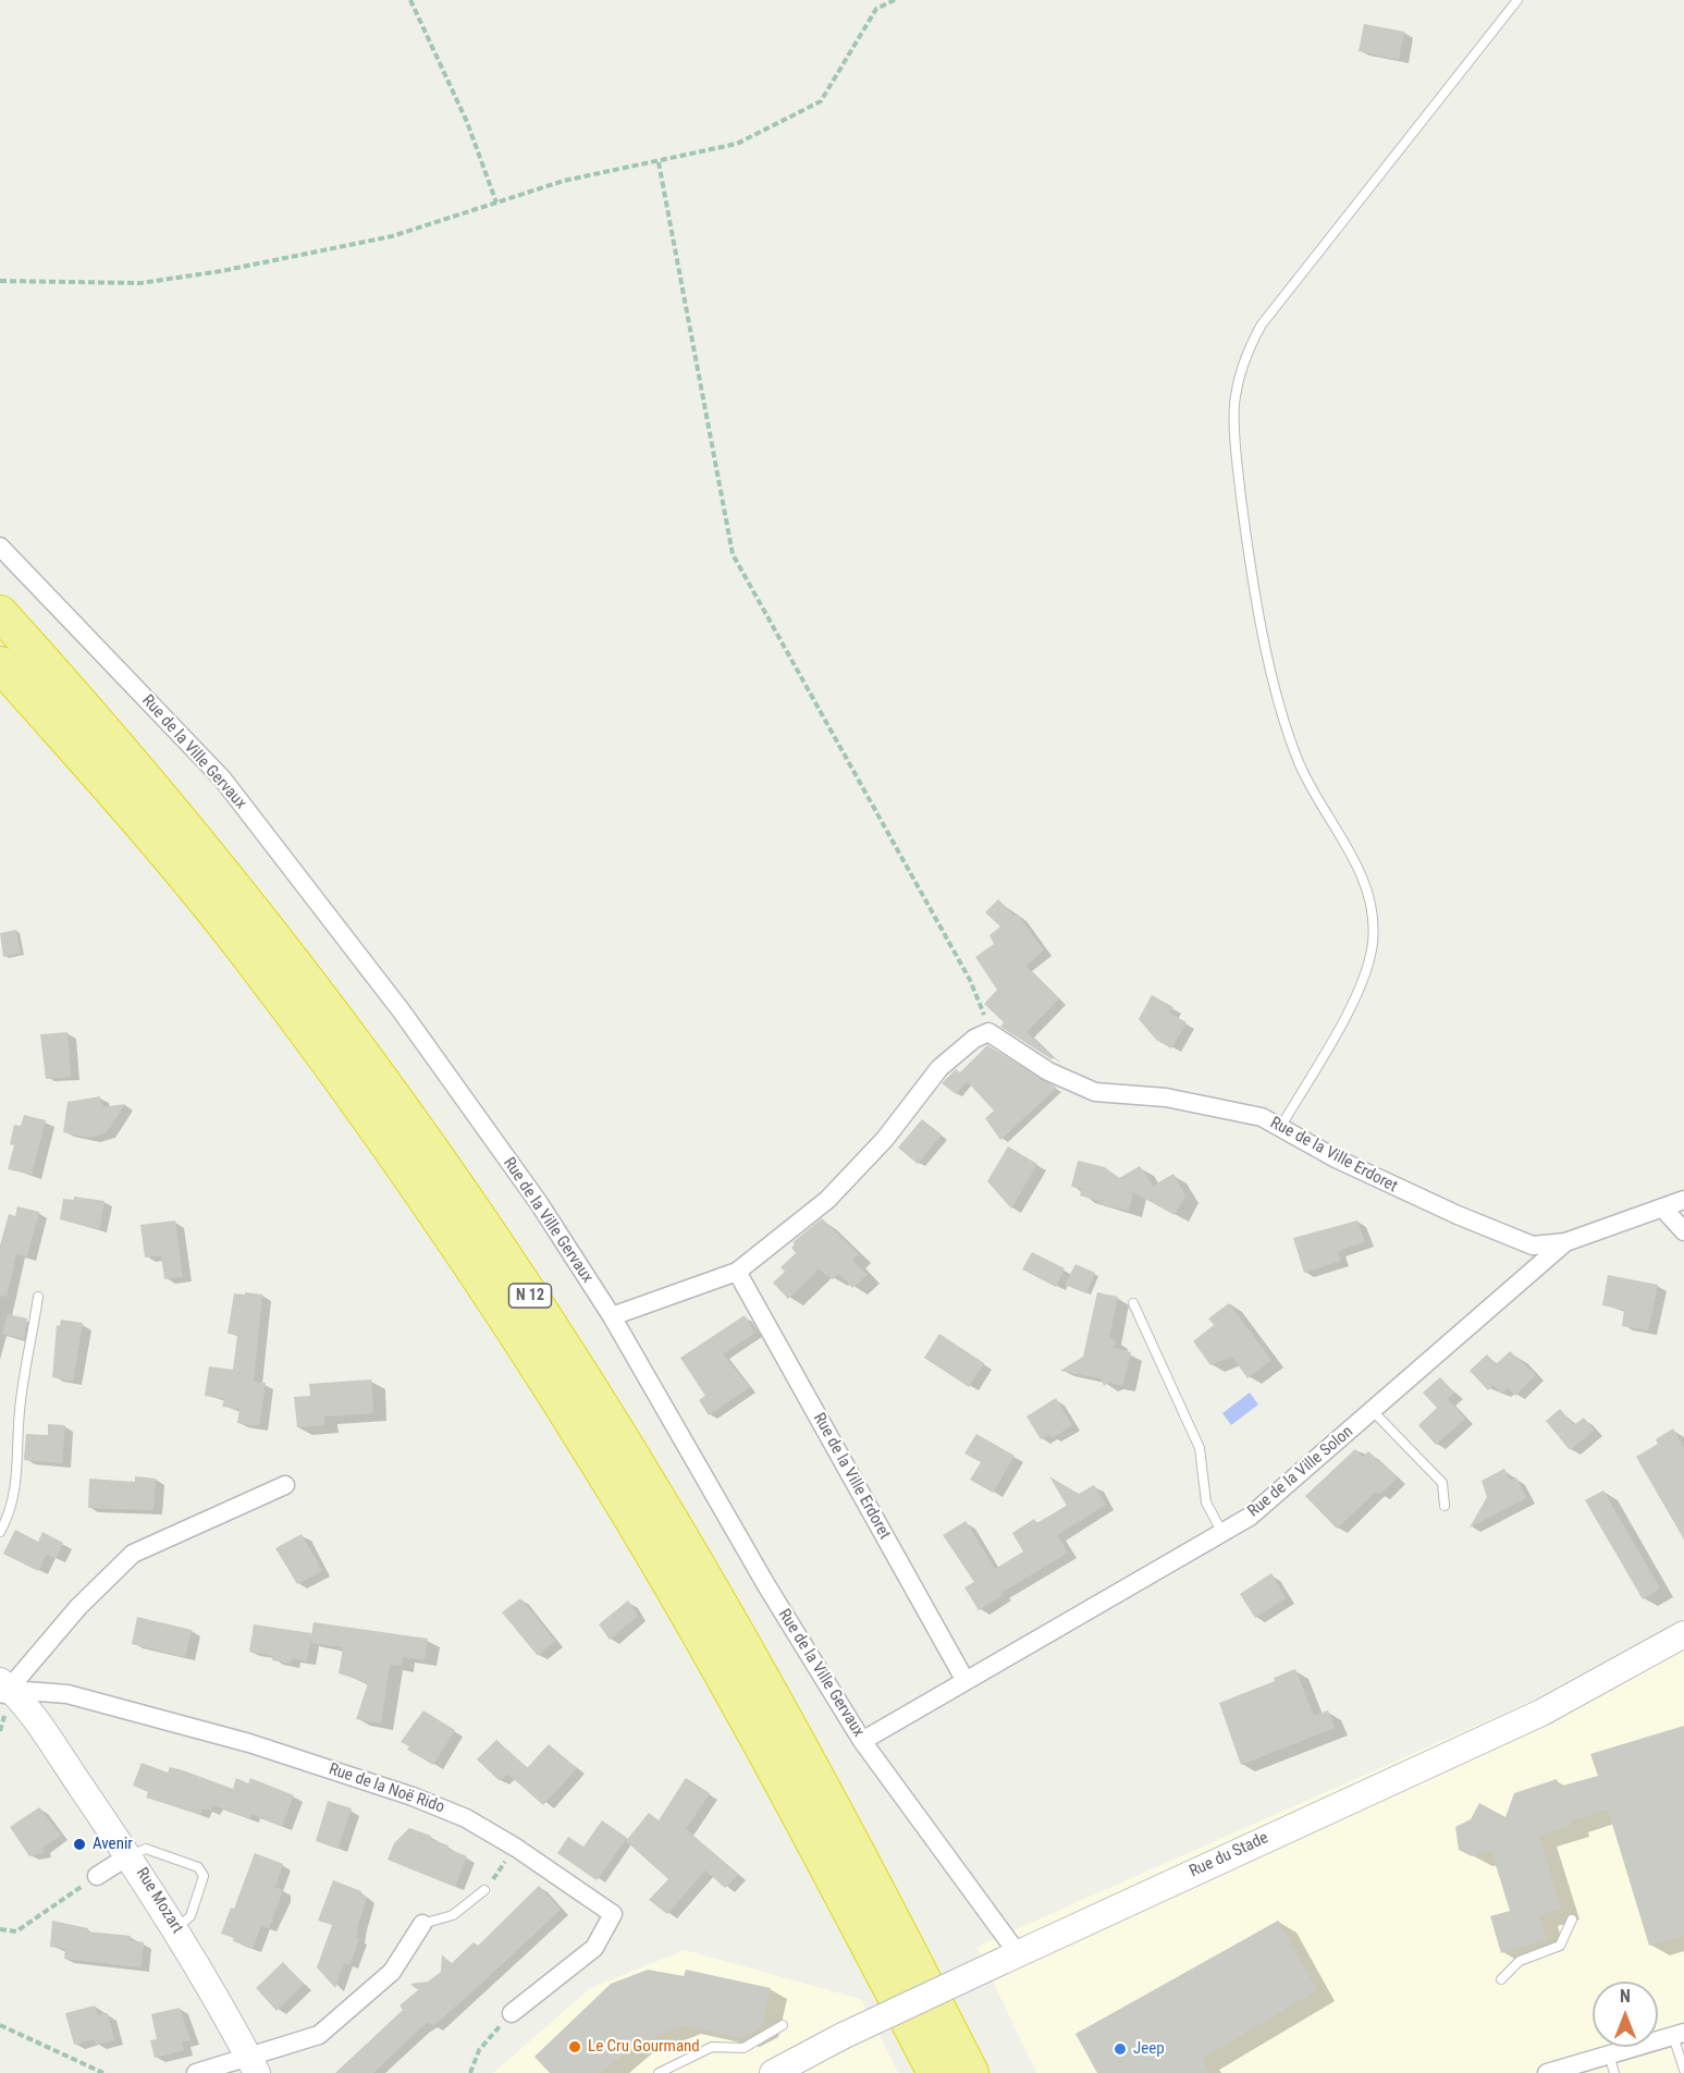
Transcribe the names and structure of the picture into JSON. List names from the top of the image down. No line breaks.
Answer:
{"streets":{"highway":["N 12"],"main road":["Rue du Stade","Rue Mozart"],"street":["Rue de la Ville Gervaux","Rue de la Ville Erdoret","Rue de la Ville Solon","Rue de la Noë Rido"]},"crossings":[["Rue de la Ville Gervaux","Rue de la Ville Solon"],["Rue de la Ville Gervaux","Rue du Stade"],["Rue de la Ville Erdoret","Rue de la Ville Solon"],["Rue de la Noë Rido","Rue Mozart"]],"places":["Avenir","Le Cru Gourmand","Jeep"],"north":"top"}
